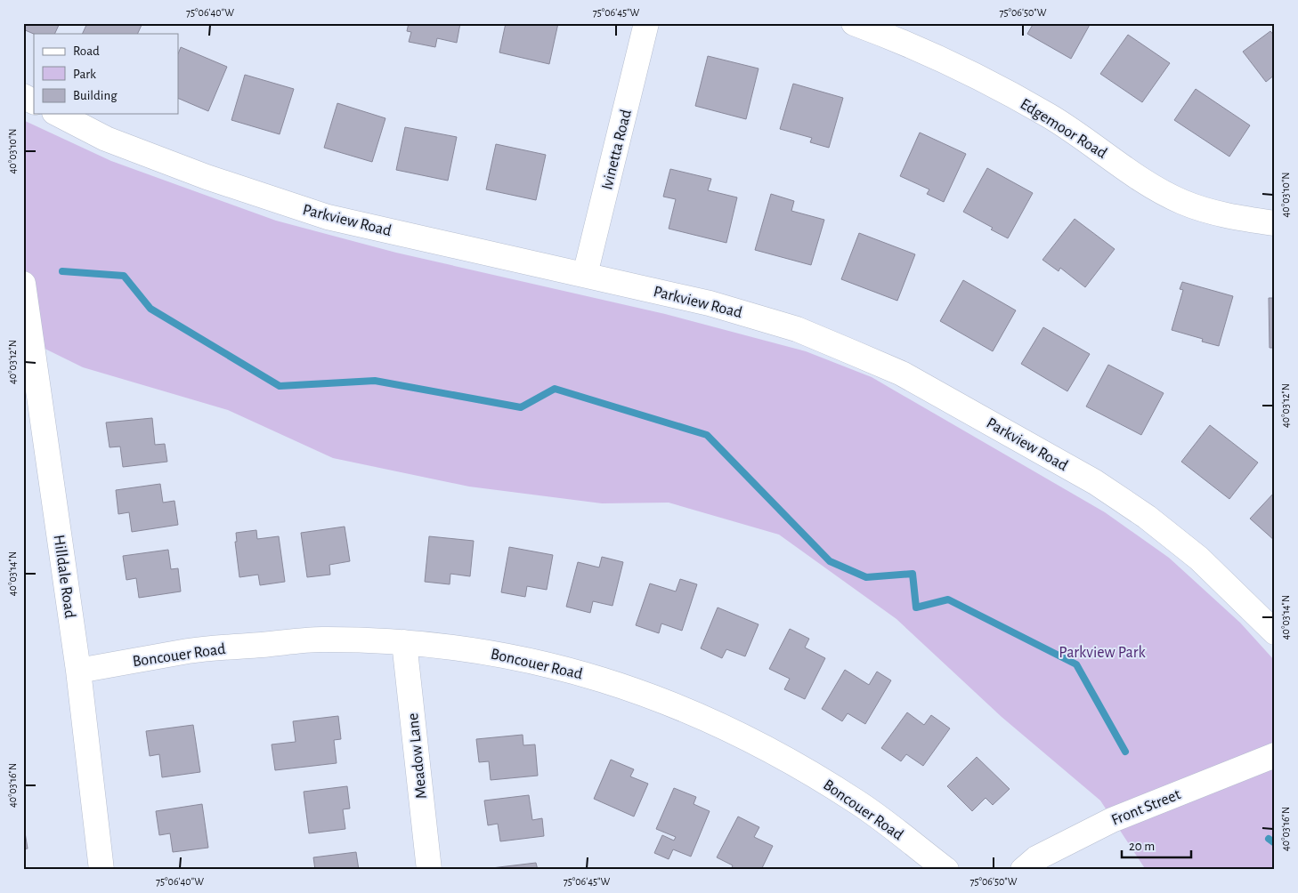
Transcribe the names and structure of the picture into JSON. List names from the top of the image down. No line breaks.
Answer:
{"streets":{"street":["Edgemoor Road","Ivinetta Road","Parkview Road","Hilldale Road","Boncouer Road","Meadow Lane","Front Street"]},"crossings":[["Ivinetta Road","Parkview Road"],["Hilldale Road","Boncouer Road"],["Boncouer Road","Meadow Lane"]],"parks":["Parkview Park"],"legend":["Road","Park","Building"],"scale_bar":"20 m","coordinates":["75°06'40\"W","75°06'45\"W","75°06'50\"W","40°03'10\"N","40°03'12\"N","40°03'14\"N","40°03'16\"N"]}
